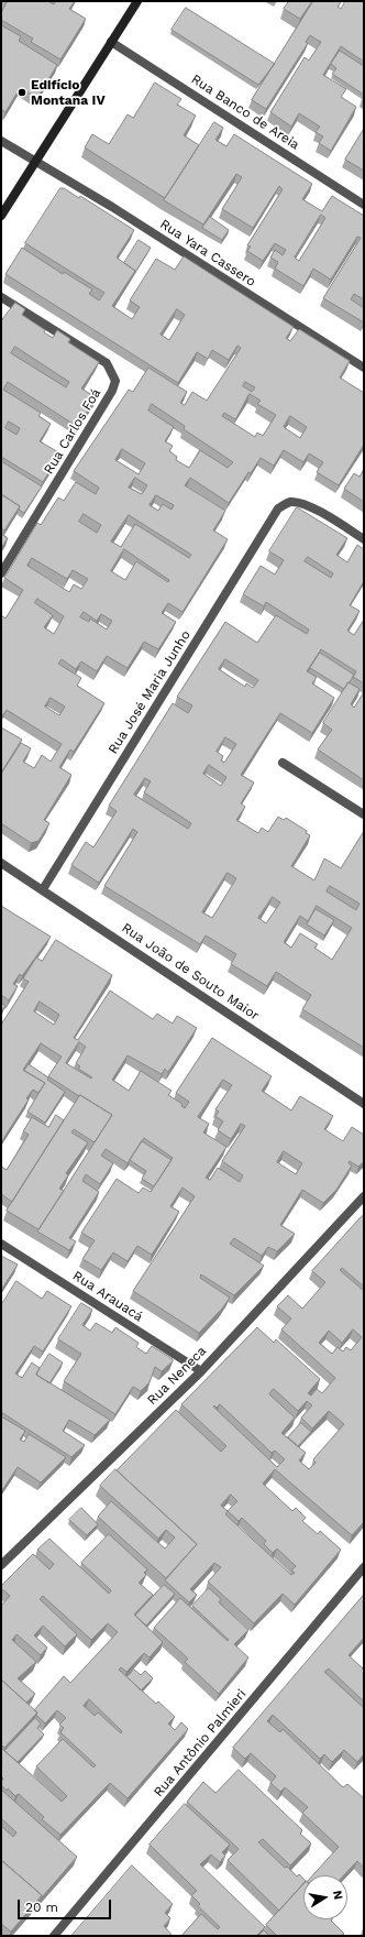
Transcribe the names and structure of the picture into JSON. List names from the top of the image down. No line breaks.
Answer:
{"streets":{"street":["Rua Banco de Areia","Rua Yara Cassero","Rua Carlos Foá","Rua José Maria Junho","Rua João de Souto Maior","Rua Arauacá","Rua Neneca","Rua Antônio Palmieri"]},"crossings":[["Rua José Maria Junho","Rua João de Souto Maior"],["Rua Arauacá","Rua Neneca"]],"places":["Edifício Montana IV"],"scale_bar":"20 m","north":"right"}
